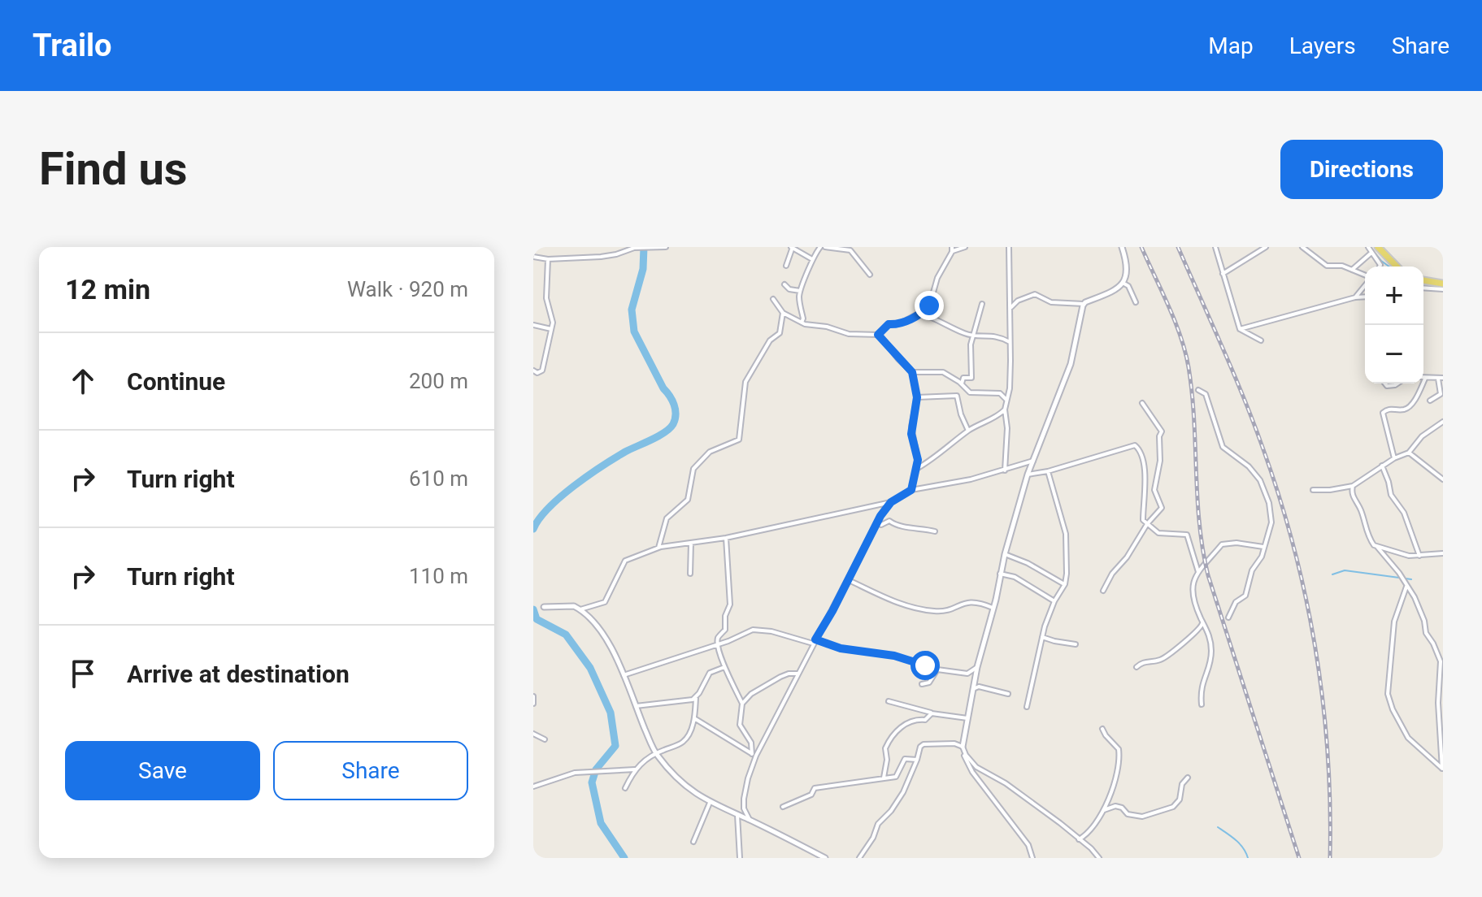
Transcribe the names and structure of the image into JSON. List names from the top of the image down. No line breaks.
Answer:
{"page":{"header":"Trailo","nav":["Map","Layers","Share"],"buttons":["Directions",["Save","Share"]],"title":"Find us","heading":["12 min","Walk · 920 m"],"map_buttons":["+","−"],"list":[["Continue","200 m"],["Turn right","610 m"],["Turn right","110 m"],"Arrive at destination"]}}
